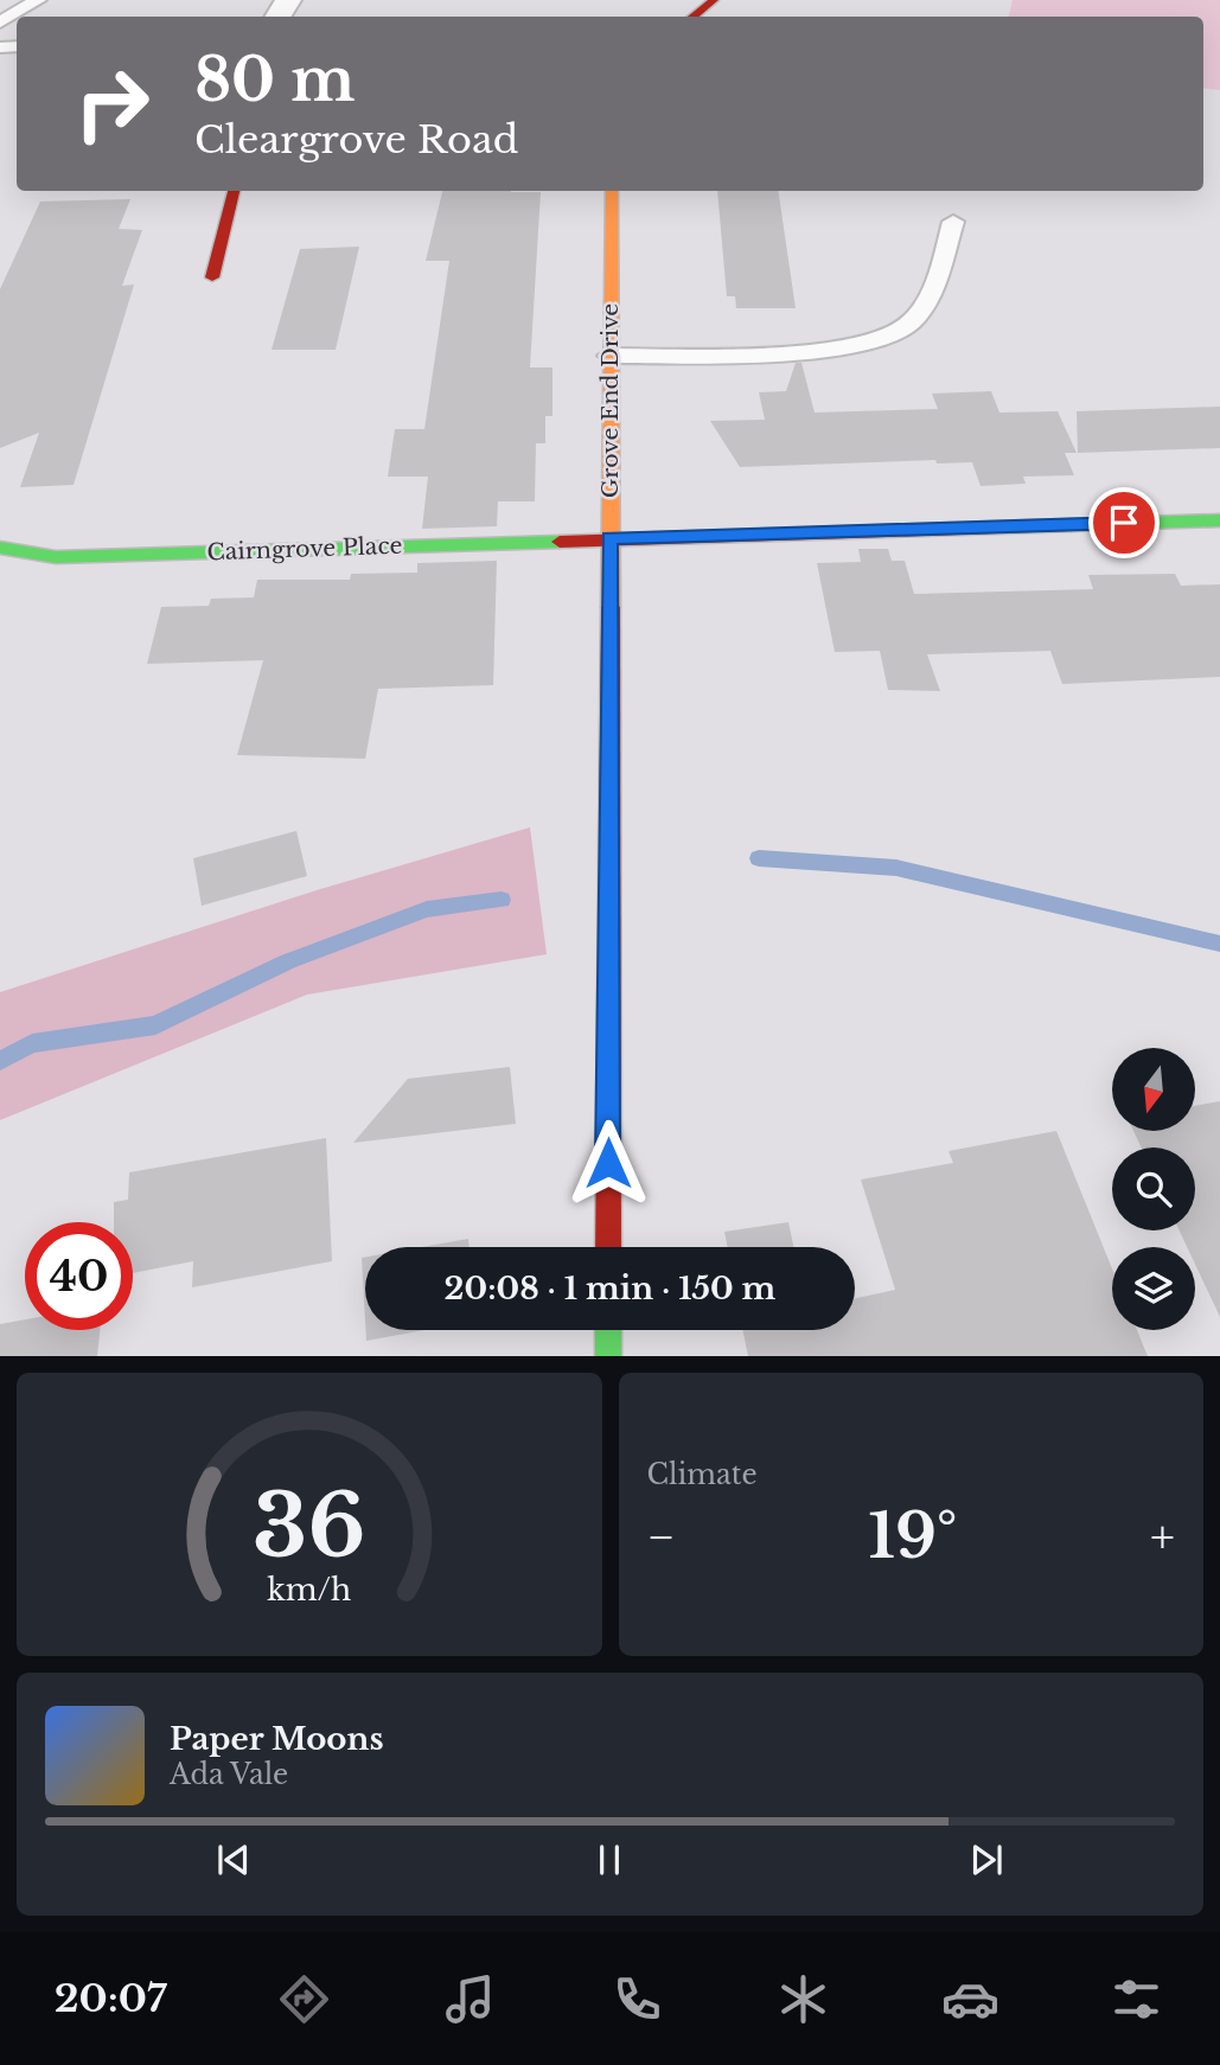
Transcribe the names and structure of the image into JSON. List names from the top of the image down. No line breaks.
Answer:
{"streets":{"street":["Grove End Drive","Cairngrove Place"]},"crossings":[["Grove End Drive","Cairngrove Place"]],"north":"bottom","page":{"turn":["80 m","Cleargrove Road"],"limit":"40","trip":"20:08 · 1 min · 150 m","tile":"Climate","heat":["−","19°","+"],"song":["Paper Moons","Ada Vale"],"tabs":"20:07","gauge":["36","km/h"]}}
